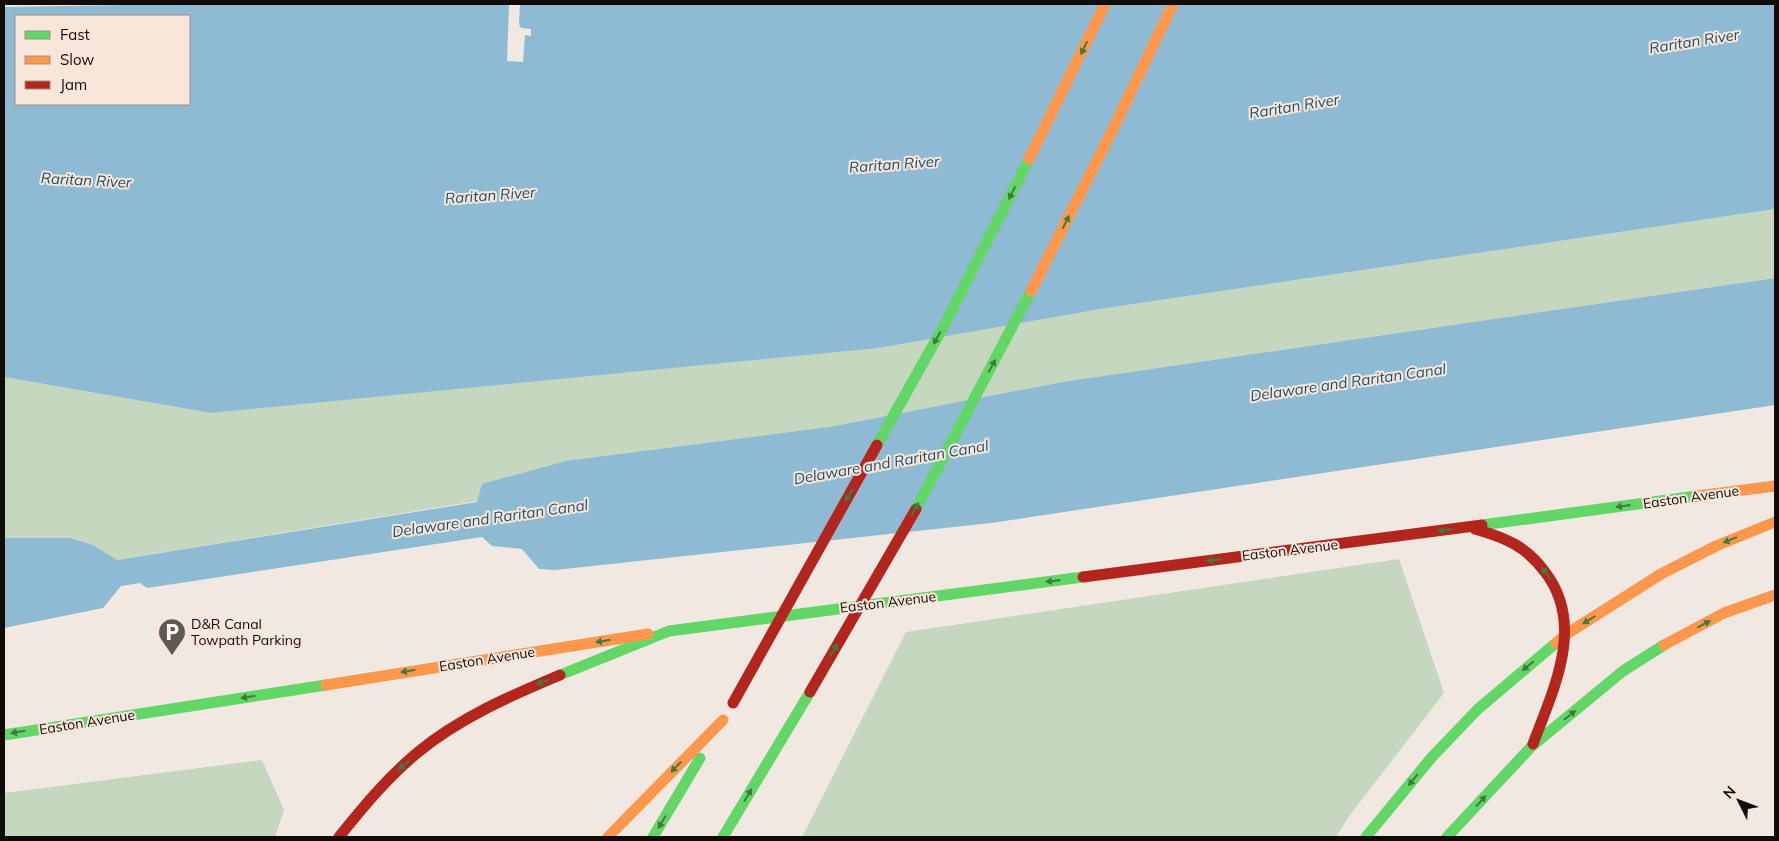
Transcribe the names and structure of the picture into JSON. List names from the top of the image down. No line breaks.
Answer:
{"streets":{"main road":["Easton Avenue"]},"one_way":["Easton Avenue"],"water":["Raritan River","Delaware and Raritan Canal"],"places":{"parking":["D&R Canal Towpath Parking"]},"legend":["Fast","Slow","Jam"],"north":"top left"}
